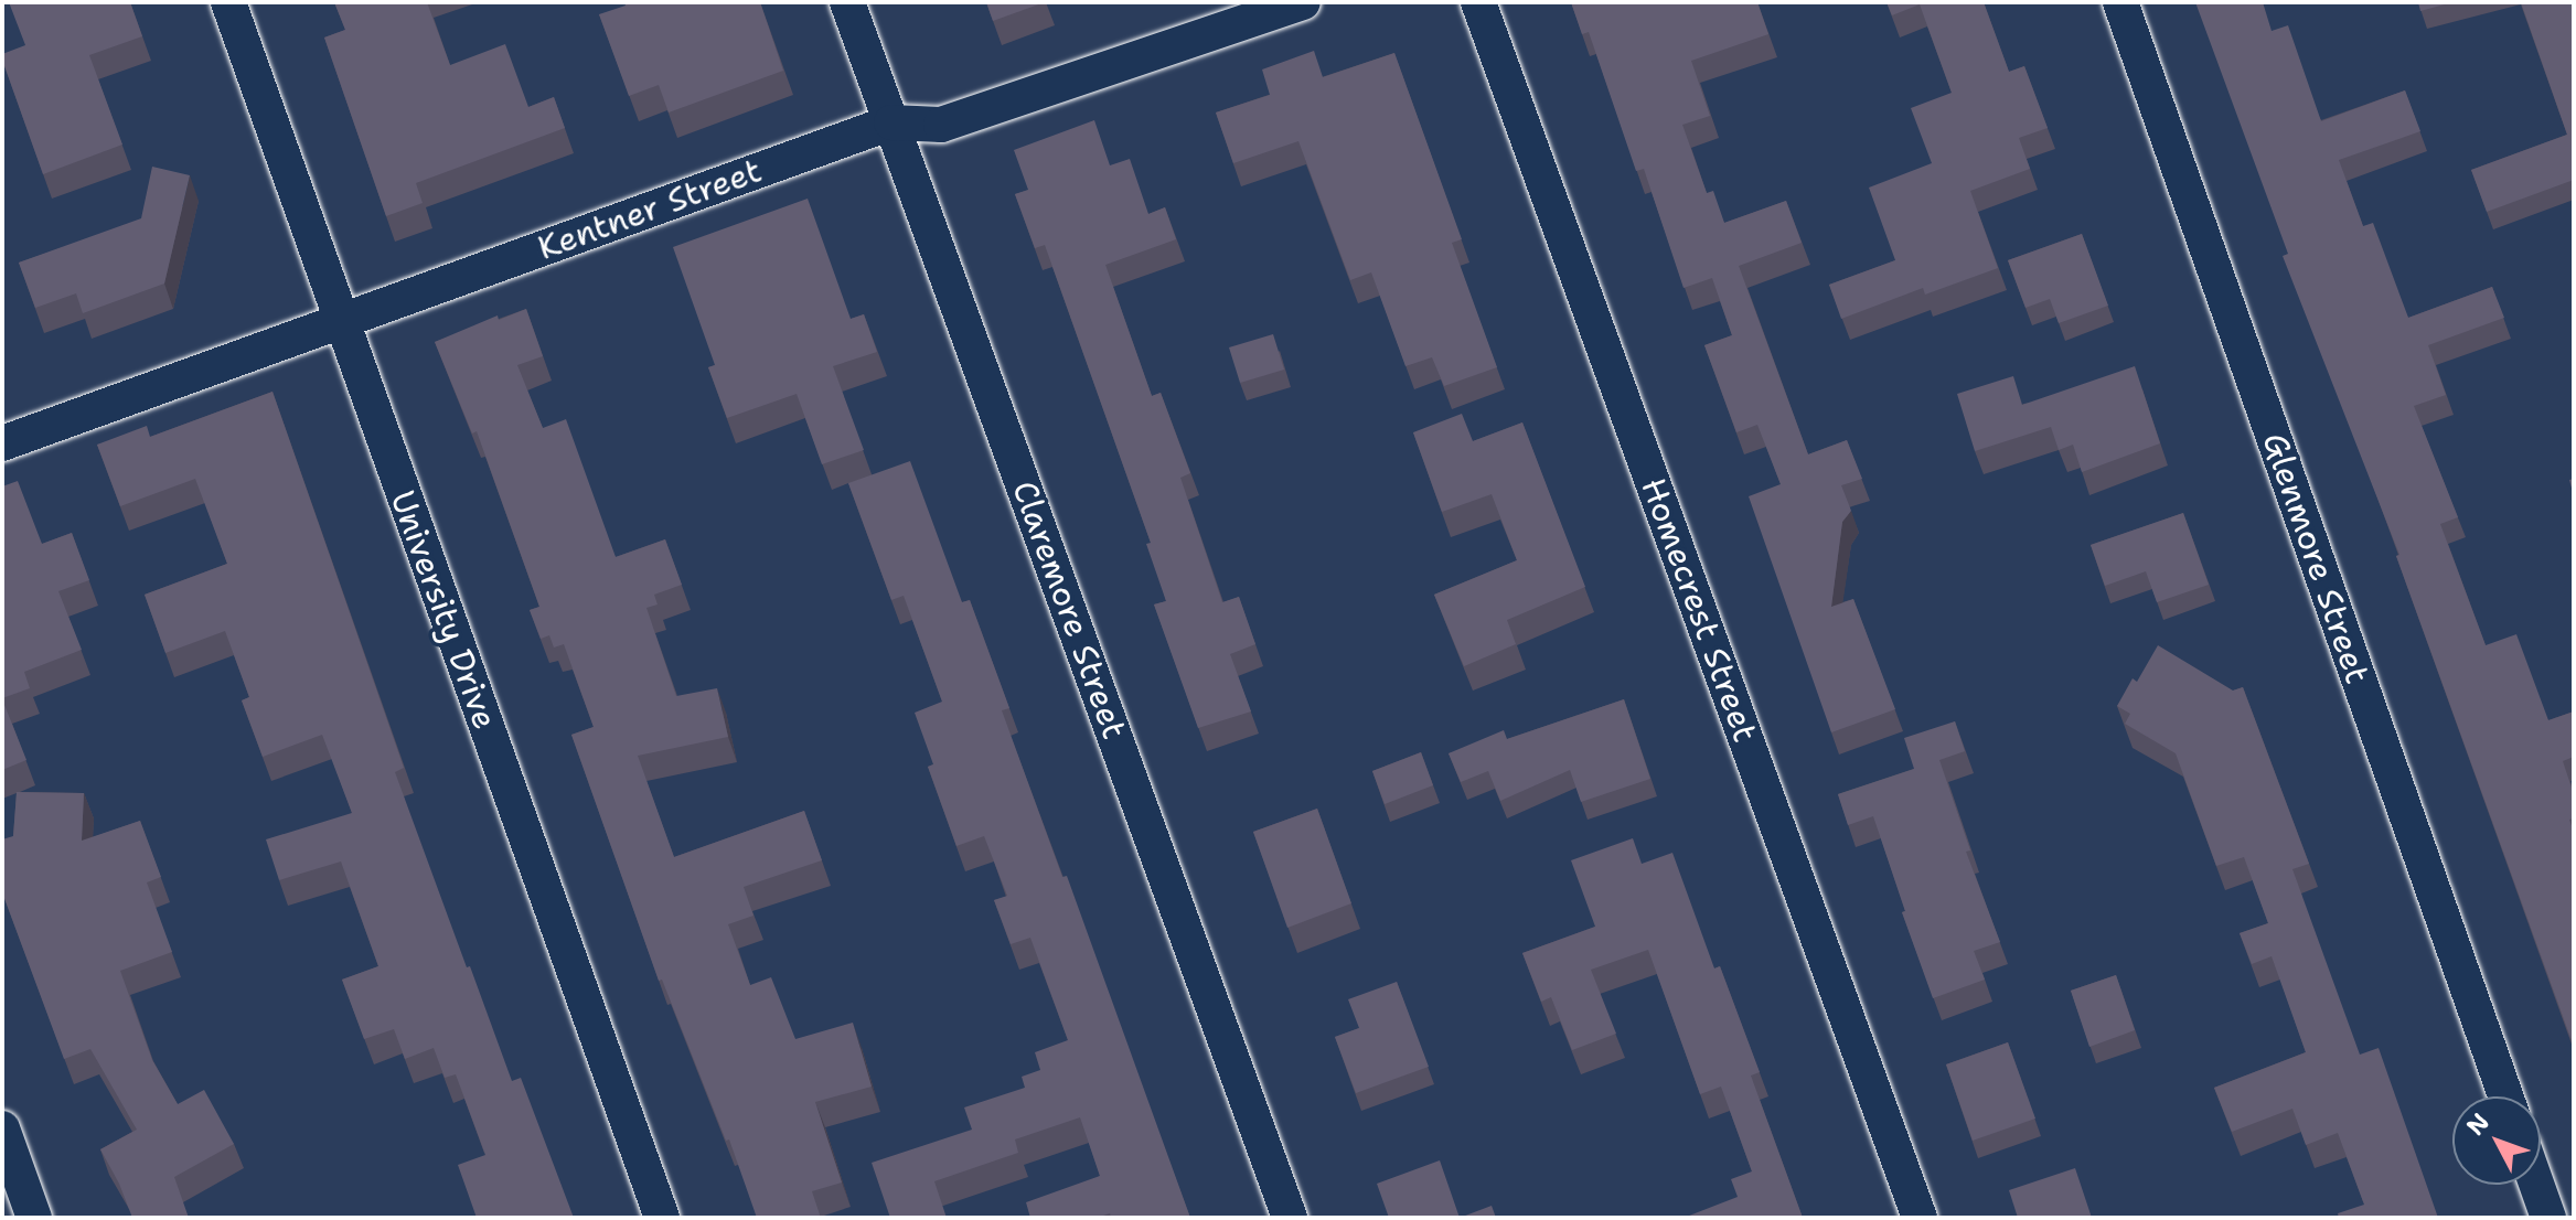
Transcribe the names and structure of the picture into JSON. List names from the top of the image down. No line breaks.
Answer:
{"streets":{"street":["Kentner Street","Glenmore Street","University Drive","Claremore Street","Homecrest Street"]},"crossings":[["Kentner Street","University Drive"],["Kentner Street","Claremore Street"]],"north":"top left"}
